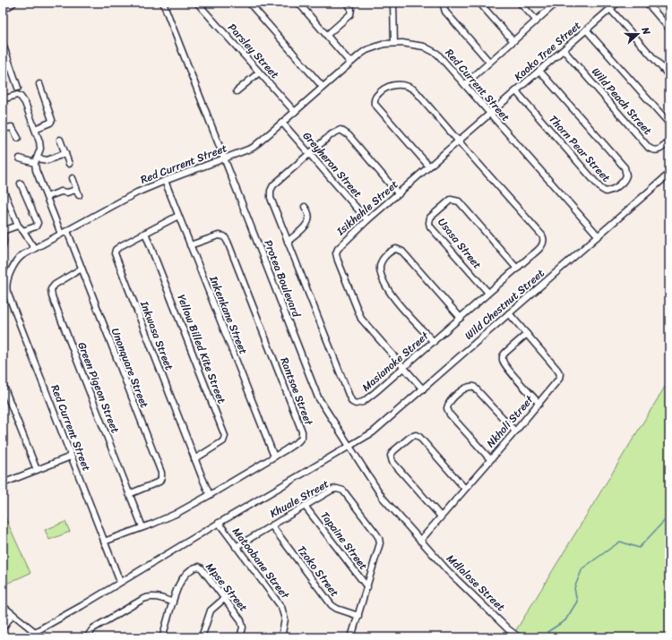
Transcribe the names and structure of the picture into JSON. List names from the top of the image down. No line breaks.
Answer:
{"streets":{"street":["Parsley Street","Kaoko Tree Street","Red Current Street","Wild Peach Street","Thorn Pear Street","Greyheron Street","Isikhehle Street","Usasa Street","Protea Boulevard","Wild Chestnut Street","Inkenkane Street","Inkwasa Street","Yellow Billed Kite Street","Masianoke Street","Unonquare Street","Green Pigeon Street","Rantsoe Street","Nkholi Street","Khuale Street","Tapaine Street","Matoobane Street","Tzoko Street","Mdlalose Street","Mpse Street"]},"crossings":[["Parsley Street","Red Current Street"],["Kaoko Tree Street","Red Current Street"],["Kaoko Tree Street","Wild Peach Street"],["Kaoko Tree Street","Thorn Pear Street"],["Kaoko Tree Street","Isikhehle Street"],["Red Current Street","Greyheron Street"],["Red Current Street","Isikhehle Street"],["Red Current Street","Protea Boulevard"],["Red Current Street","Wild Chestnut Street"],["Red Current Street","Inkenkane Street"],["Red Current Street","Unonquare Street"],["Red Current Street","Rantsoe Street"],["Greyheron Street","Isikhehle Street"],["Greyheron Street","Masianoke Street"],["Isikhehle Street","Wild Chestnut Street"],["Isikhehle Street","Masianoke Street"],["Usasa Street","Masianoke Street"],["Protea Boulevard","Wild Chestnut Street"],["Protea Boulevard","Nkholi Street"],["Protea Boulevard","Mdlalose Street"],["Wild Chestnut Street","Nkholi Street"],["Wild Chestnut Street","Matoobane Street"],["Inkenkane Street","Inkwasa Street"],["Inkenkane Street","Rantsoe Street"],["Inkwasa Street","Yellow Billed Kite Street"],["Inkwasa Street","Rantsoe Street"],["Unonquare Street","Green Pigeon Street"],["Green Pigeon Street","Rantsoe Street"],["Nkholi Street","Mdlalose Street"],["Khuale Street","Tapaine Street"],["Khuale Street","Matoobane Street"],["Khuale Street","Tzoko Street"]],"north":"right"}
